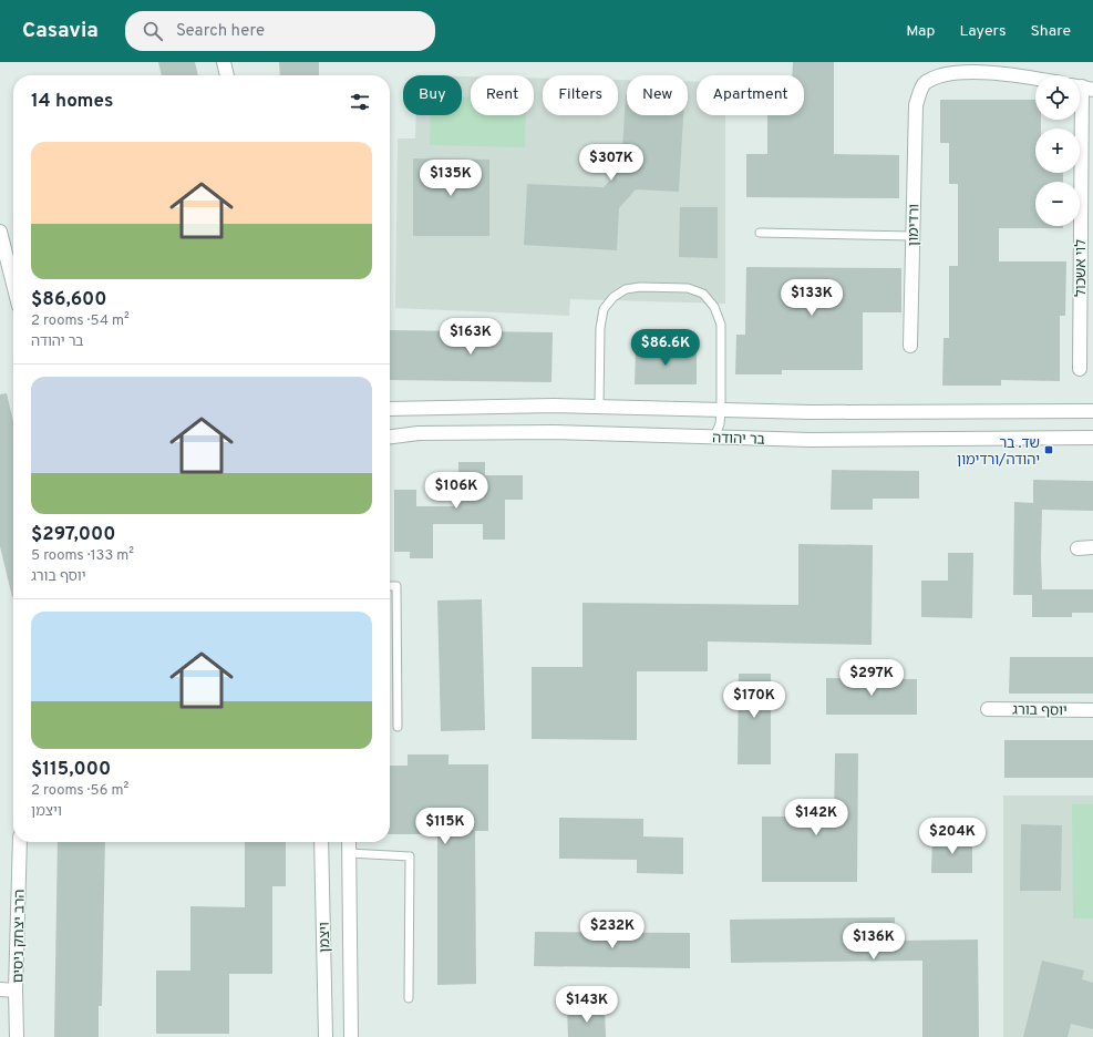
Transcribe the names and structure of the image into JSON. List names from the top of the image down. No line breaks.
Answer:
{"streets":{"street":["ורדימון","לוי אשכול","בר יהודה","יוסף בורג","הרב יצחק ניסים","ויצמן"]},"places":{"transit":["שד. בר יהודה/ורדימון"]},"page":{"header":"Casavia","search":"Search here","nav":["Map","Layers","Share"],"map_buttons":["+","−"],"chip":["Buy","Rent","Filters","New","Apartment"],"heading":"14 homes","list":[{"name":"$86,600","note":"2 rooms · 54 m² · בר יהודה"},{"name":"$297,000","note":"5 rooms · 133 m² · יוסף בורג"},{"name":"$115,000","note":"2 rooms · 56 m² · ויצמן"}],"price":["$307K","$135K","$133K","$163K","$86.6K","$106K","$297K","$170K","$142K","$115K","$204K","$232K","$136K","$143K"]}}
